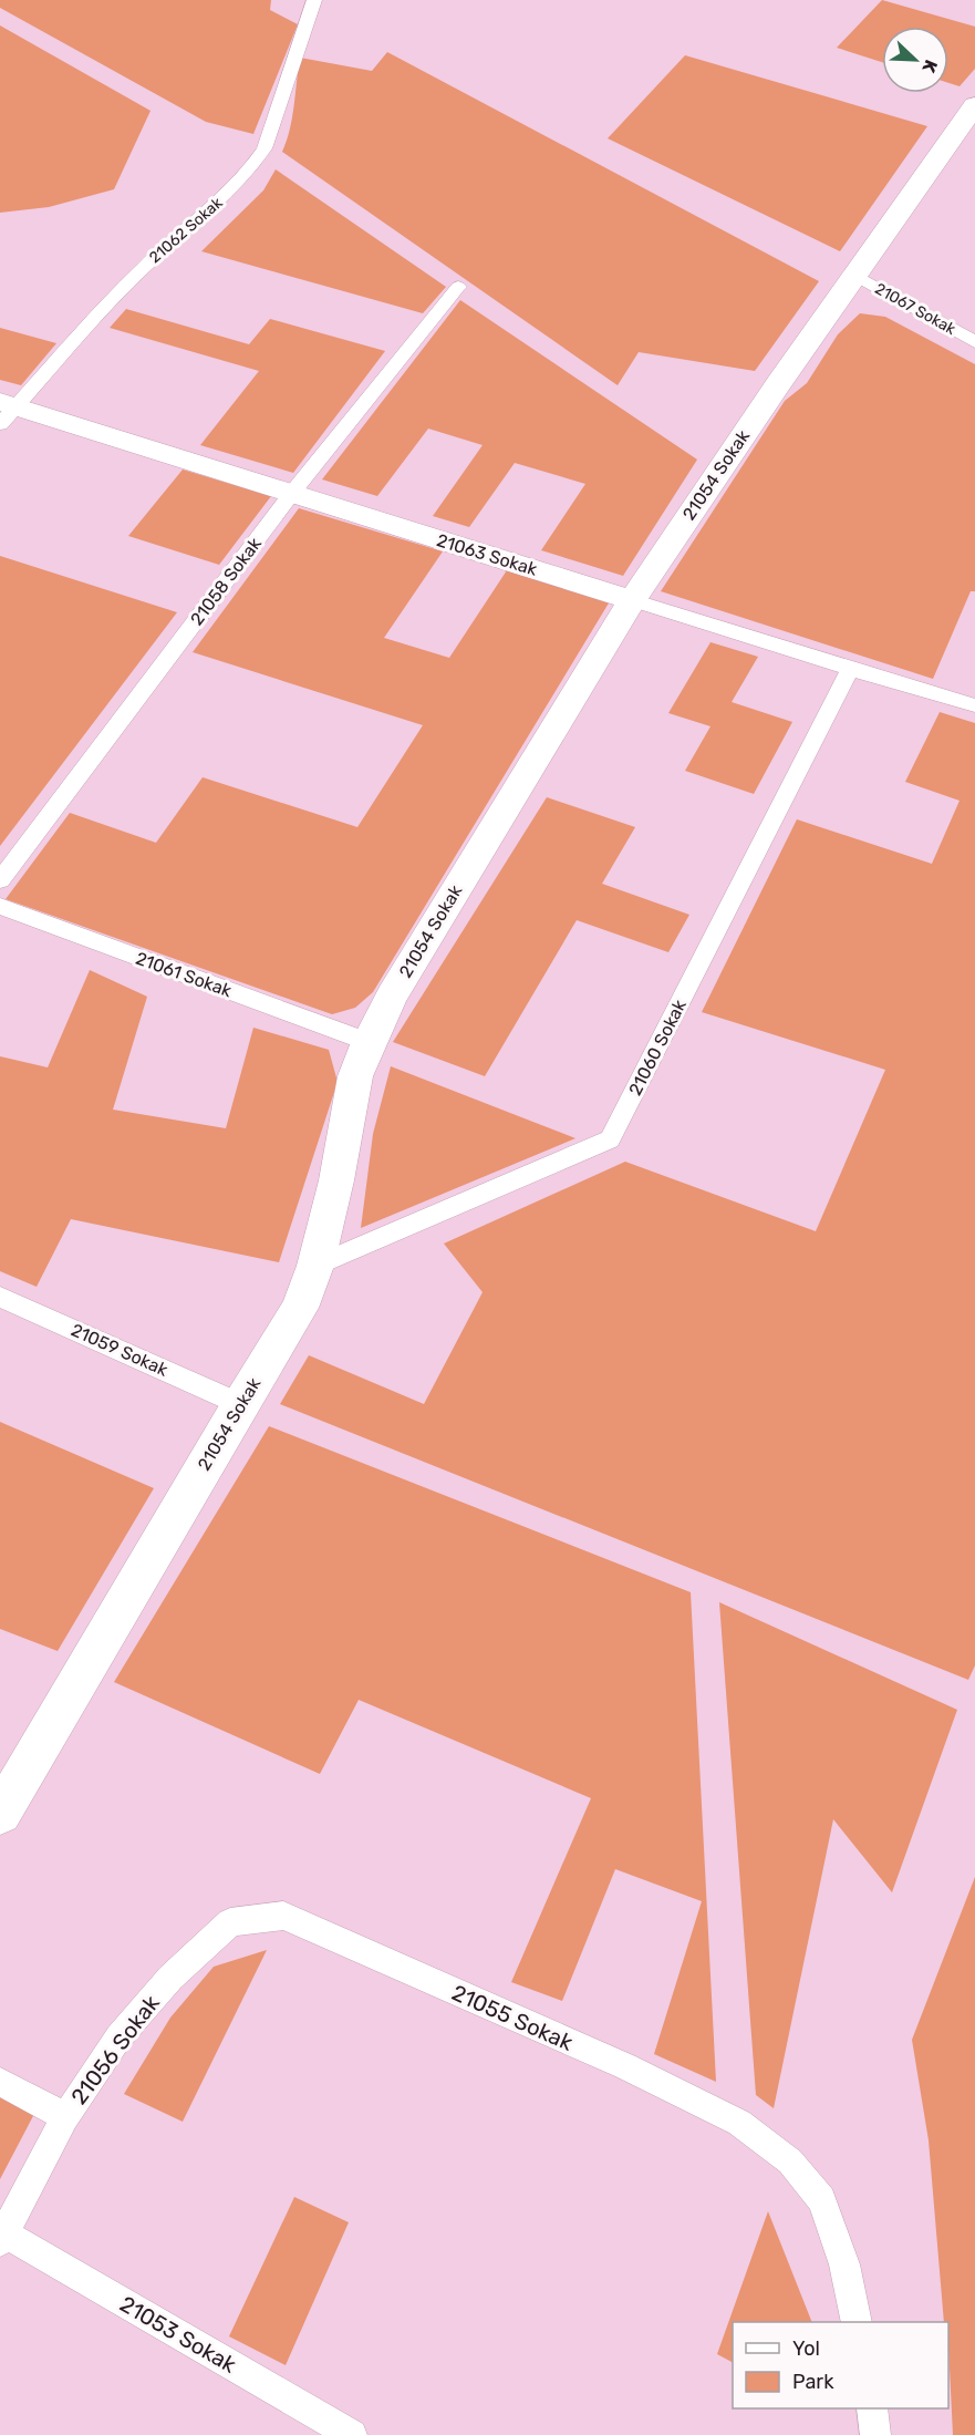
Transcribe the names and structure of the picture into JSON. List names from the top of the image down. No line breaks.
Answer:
{"streets":{"street":["21054 Sokak","21063 Sokak"],"lane":["21062 Sokak","21067 Sokak","21058 Sokak","21061 Sokak","21060 Sokak","21059 Sokak","21055 Sokak","21056 Sokak","21053 Sokak"]},"crossings":[["21062 Sokak","21063 Sokak"],["21067 Sokak","21054 Sokak"],["21054 Sokak","21063 Sokak"],["21054 Sokak","21061 Sokak"],["21054 Sokak","21060 Sokak"],["21054 Sokak","21059 Sokak"],["21063 Sokak","21058 Sokak"],["21063 Sokak","21060 Sokak"],["21055 Sokak","21056 Sokak"],["21056 Sokak","21053 Sokak"]],"legend":["Yol","Park"],"north":"bottom right"}
